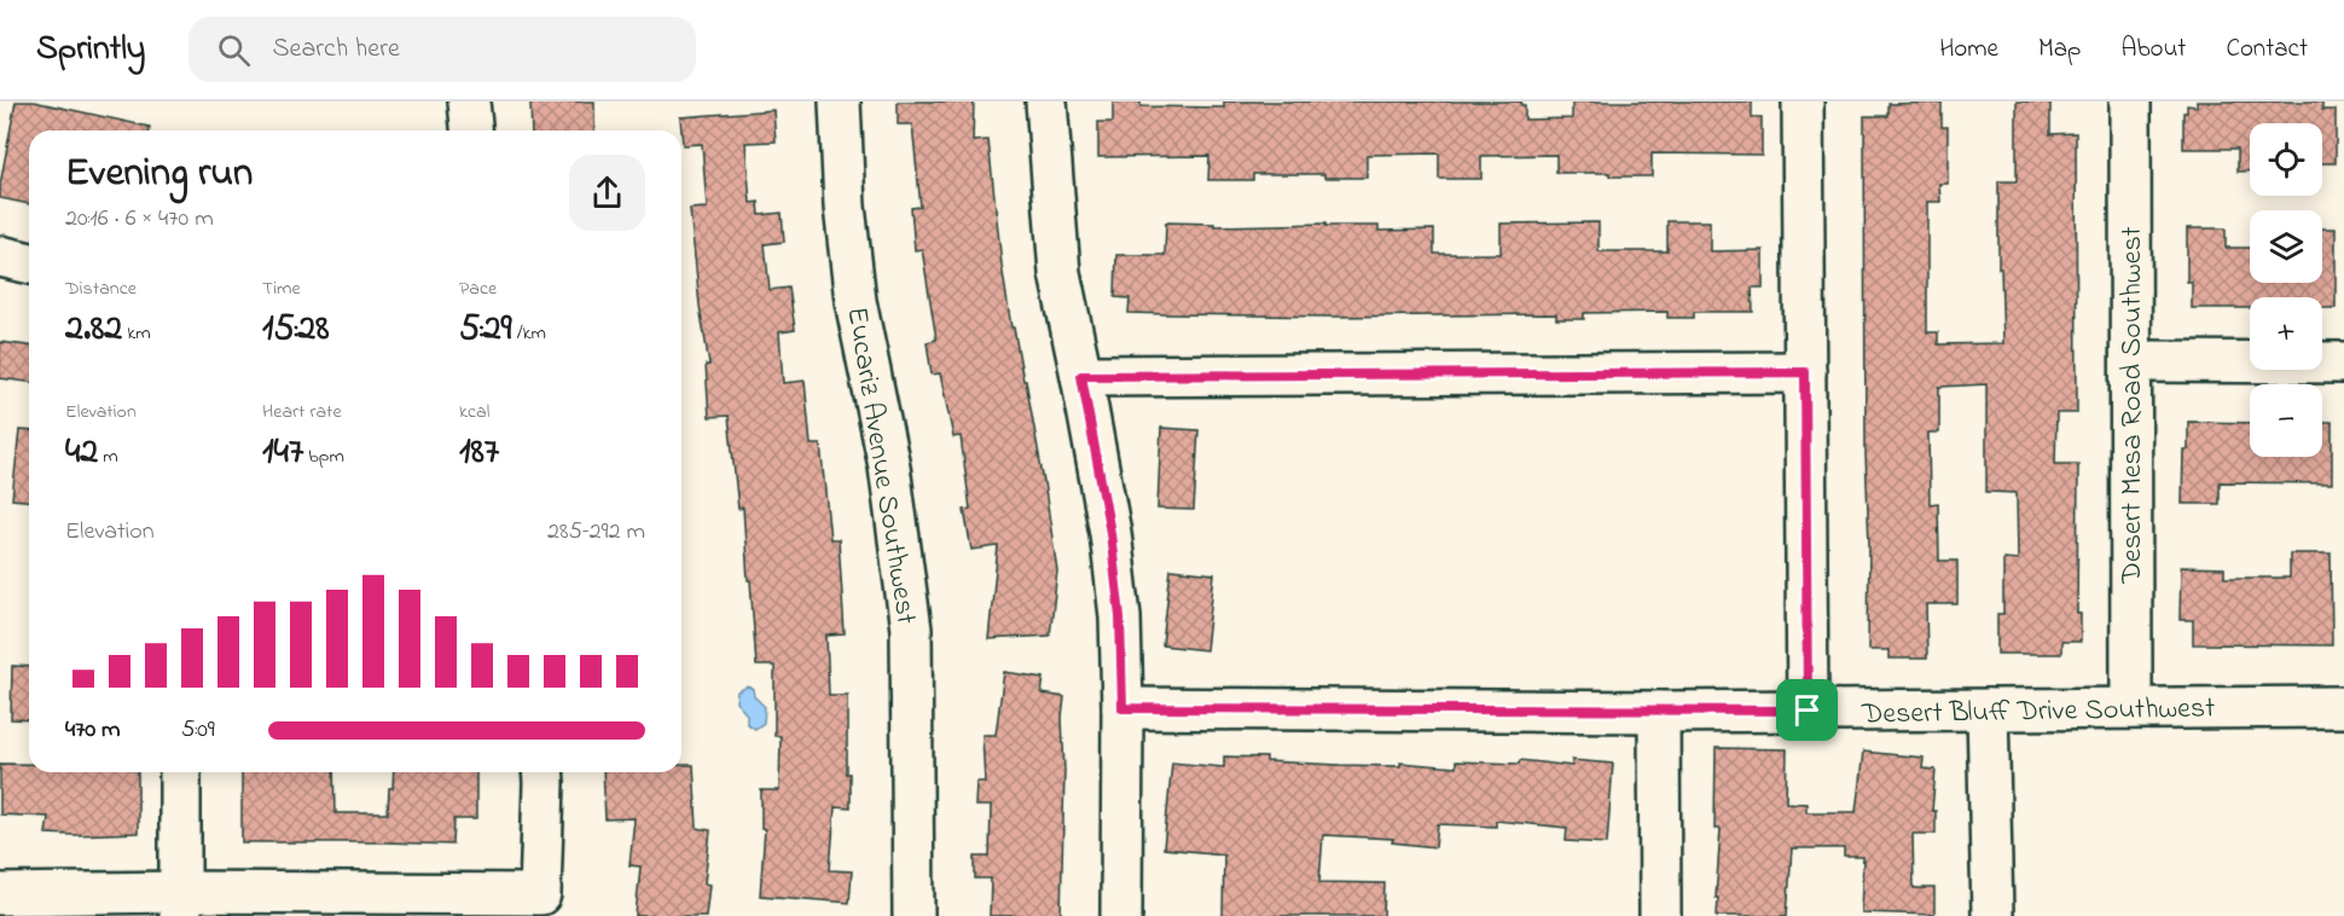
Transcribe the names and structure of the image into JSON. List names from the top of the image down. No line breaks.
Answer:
{"streets":{"street":["Desert Mesa Road Southwest","Eucariz Avenue Southwest","Desert Bluff Drive Southwest"]},"crossings":[["Desert Mesa Road Southwest","Desert Bluff Drive Southwest"]],"page":{"header":"Sprintly","search":"Search here","nav":["Home","Map","About","Contact"],"map_buttons":["+","−"],"heading":["Evening run","20:16 · 6 × 470 m"],"stats":[["Distance","2.82 km"],["Time","15:28"],["Pace","5:29 /km"],["Elevation","42 m"],["Heart rate","147 bpm"],["kcal","187"]],"chart":["Elevation","285–292 m"],"list":[{"name":"470 m","note":"5:09"}]}}
